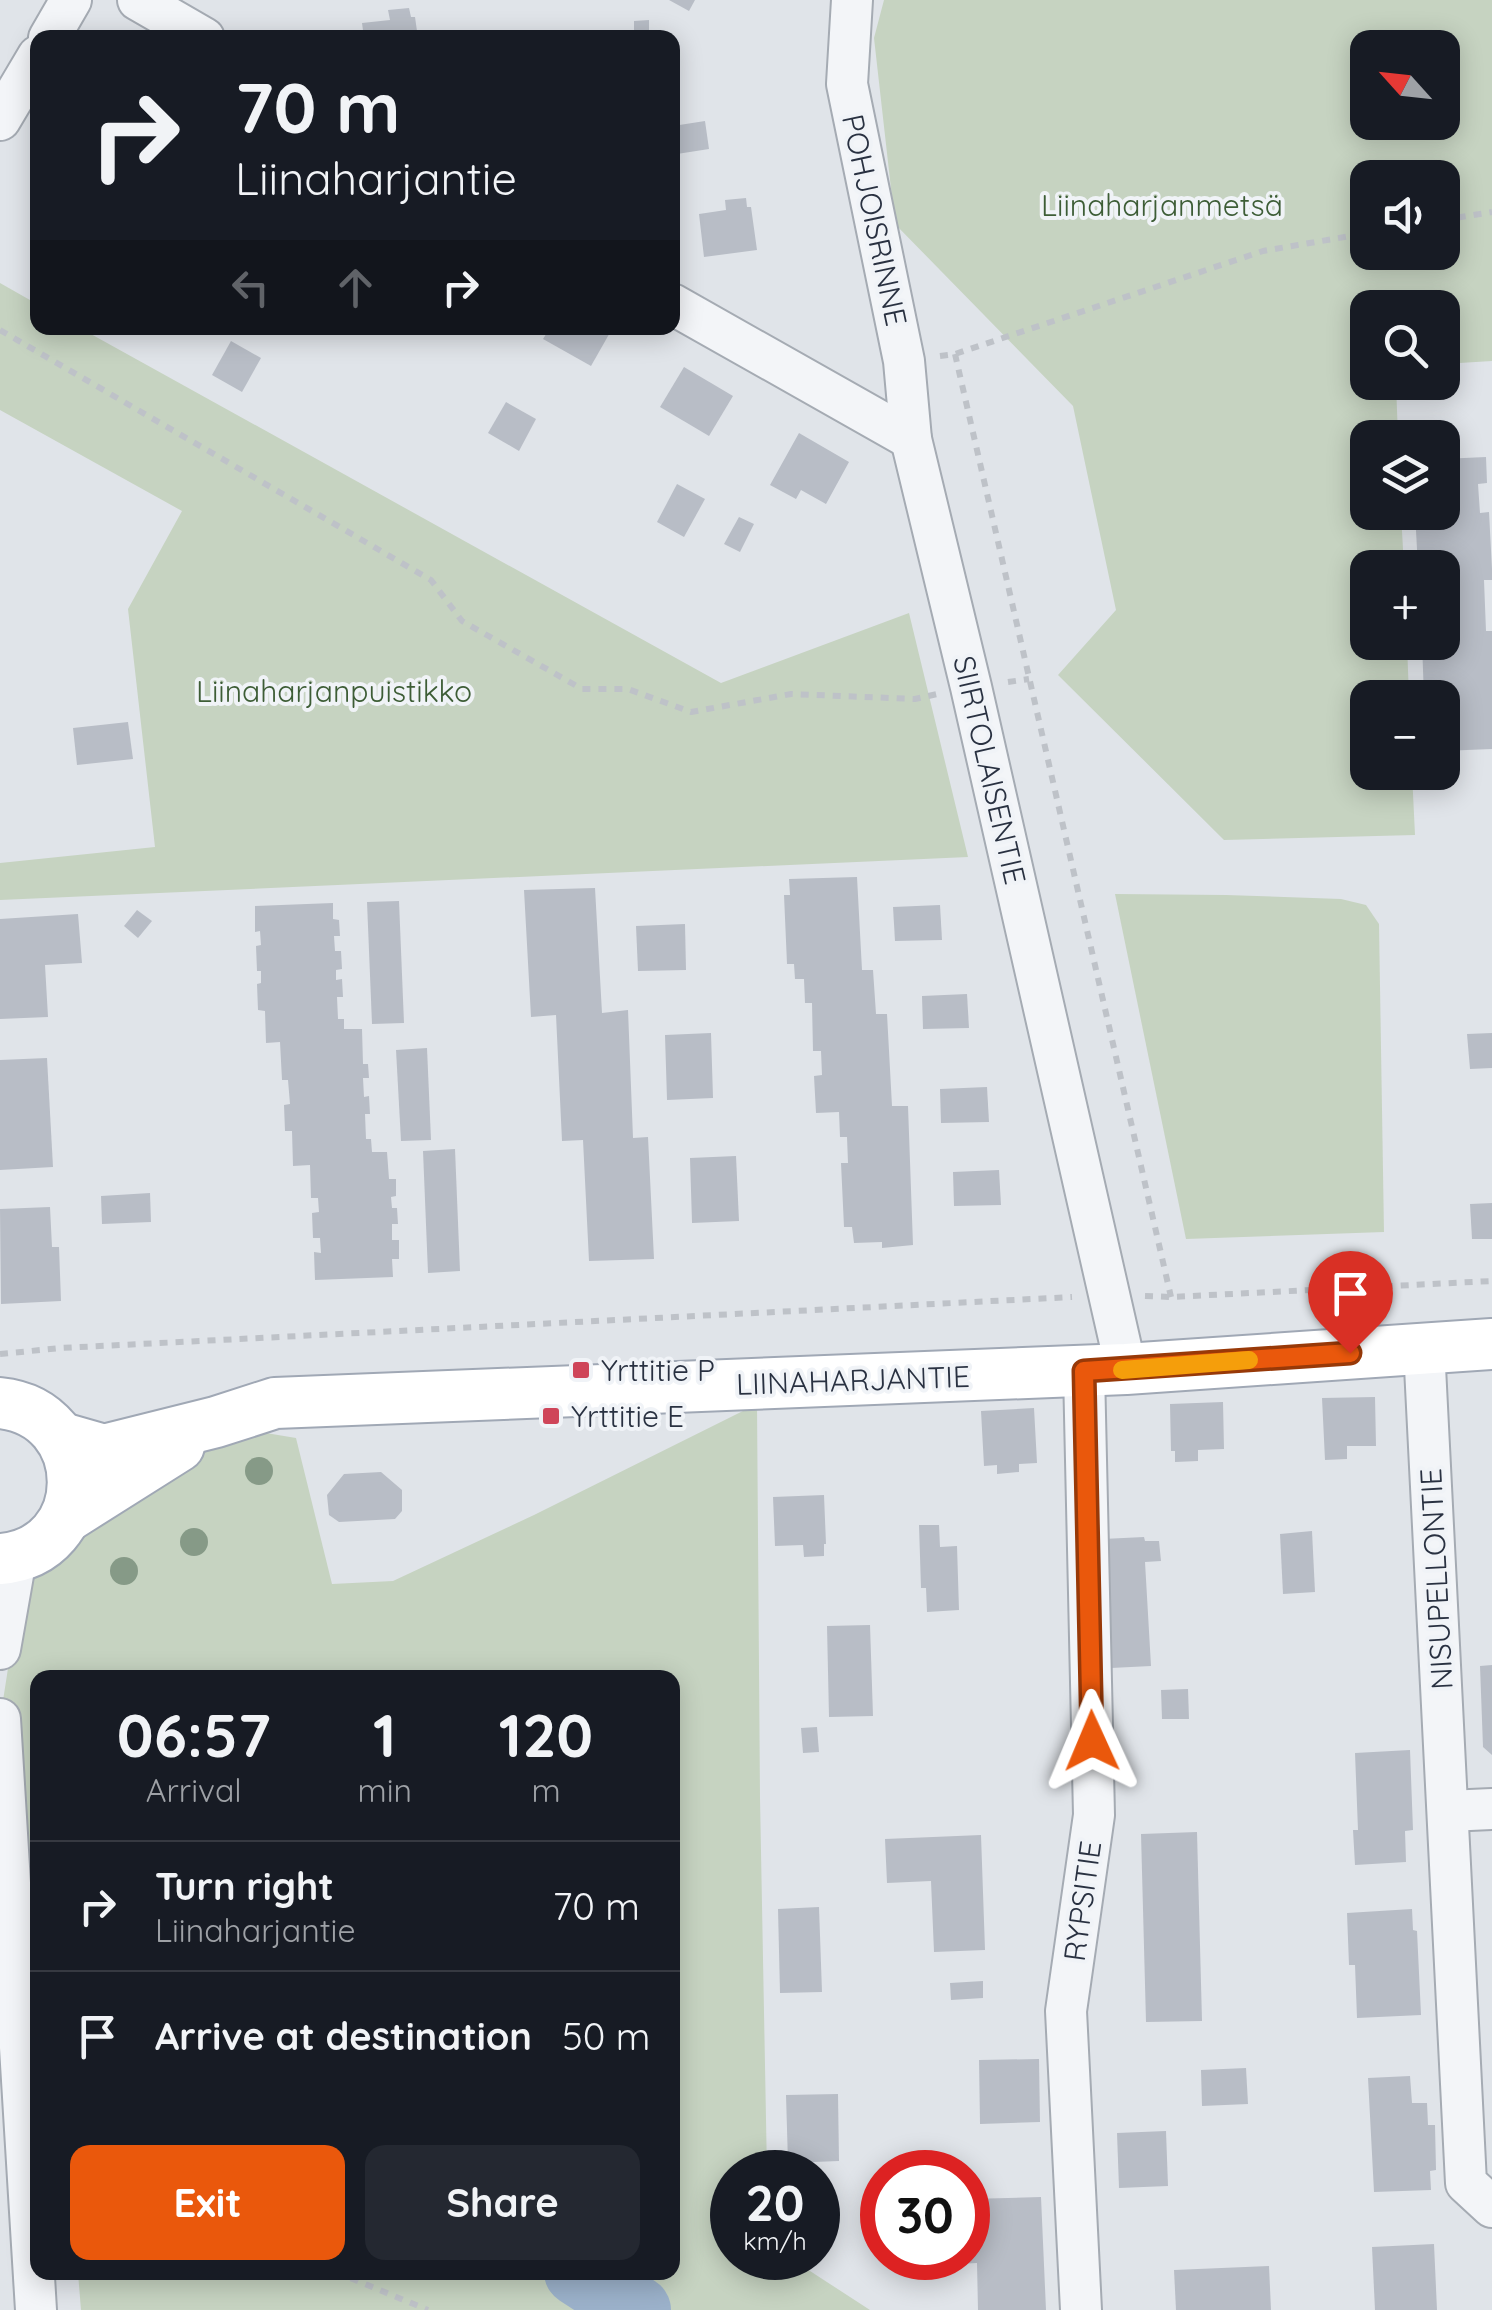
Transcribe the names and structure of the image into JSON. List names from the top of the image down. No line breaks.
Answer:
{"streets":{"main road":["LIINAHARJANTIE"],"street":["POHJOISRINNE","SIIRTOLAISENTIE","NISUPELLONTIE","RYPSITIE"]},"crossings":[["POHJOISRINNE","SIIRTOLAISENTIE"],["SIIRTOLAISENTIE","LIINAHARJANTIE"],["SIIRTOLAISENTIE","RYPSITIE"],["LIINAHARJANTIE","NISUPELLONTIE"],["LIINAHARJANTIE","RYPSITIE"]],"parks":["Liinaharjanmetsä","Liinaharjanpuistikko"],"places":{"transit":["Yrttitie P","Yrttitie E"]},"north":"top left","page":{"map_buttons":["+","−"],"turn":["70 m","Liinaharjantie"],"eta":["06:57","Arrival","1","min","120","m"],"list":[{"name":"Turn right","note":"Liinaharjantie","value":"70 m"},{"name":"Arrive at destination","value":"50 m"}],"buttons":["Exit","Share"],"speed":"20 km/h","limit":"30"}}
